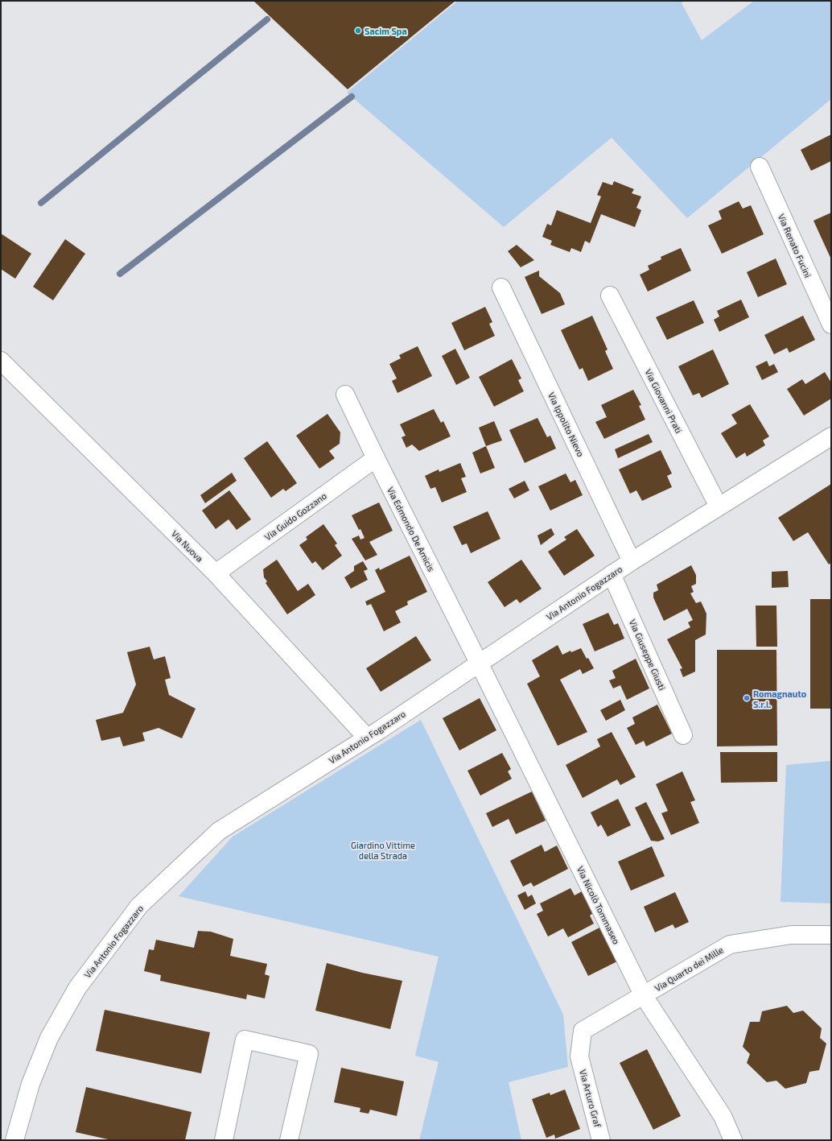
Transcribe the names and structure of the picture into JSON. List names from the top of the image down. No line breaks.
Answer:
{"streets":{"street":["Via Renato Fucini","Via Giovanni Prati","Via Ippolito Nievo","Via Guido Gozzano","Via Edmondo De Amicis","Via Nuova","Via Antonio Fogazzaro","Via Giuseppe Giusti","Via Nicolò Tommaseo","Via Quarto dei Mille","Via Arturo Graf"]},"crossings":[["Via Giovanni Prati","Via Antonio Fogazzaro"],["Via Ippolito Nievo","Via Antonio Fogazzaro"],["Via Guido Gozzano","Via Edmondo De Amicis"],["Via Guido Gozzano","Via Nuova"],["Via Edmondo De Amicis","Via Antonio Fogazzaro"],["Via Edmondo De Amicis","Via Nicolò Tommaseo"],["Via Nuova","Via Antonio Fogazzaro"],["Via Antonio Fogazzaro","Via Giuseppe Giusti"],["Via Antonio Fogazzaro","Via Nicolò Tommaseo"],["Via Nicolò Tommaseo","Via Quarto dei Mille"],["Via Quarto dei Mille","Via Arturo Graf"]],"parks":["Giardino Vittime della Strada"],"places":["Sacim Spa","Romagnauto S.r.l."]}
